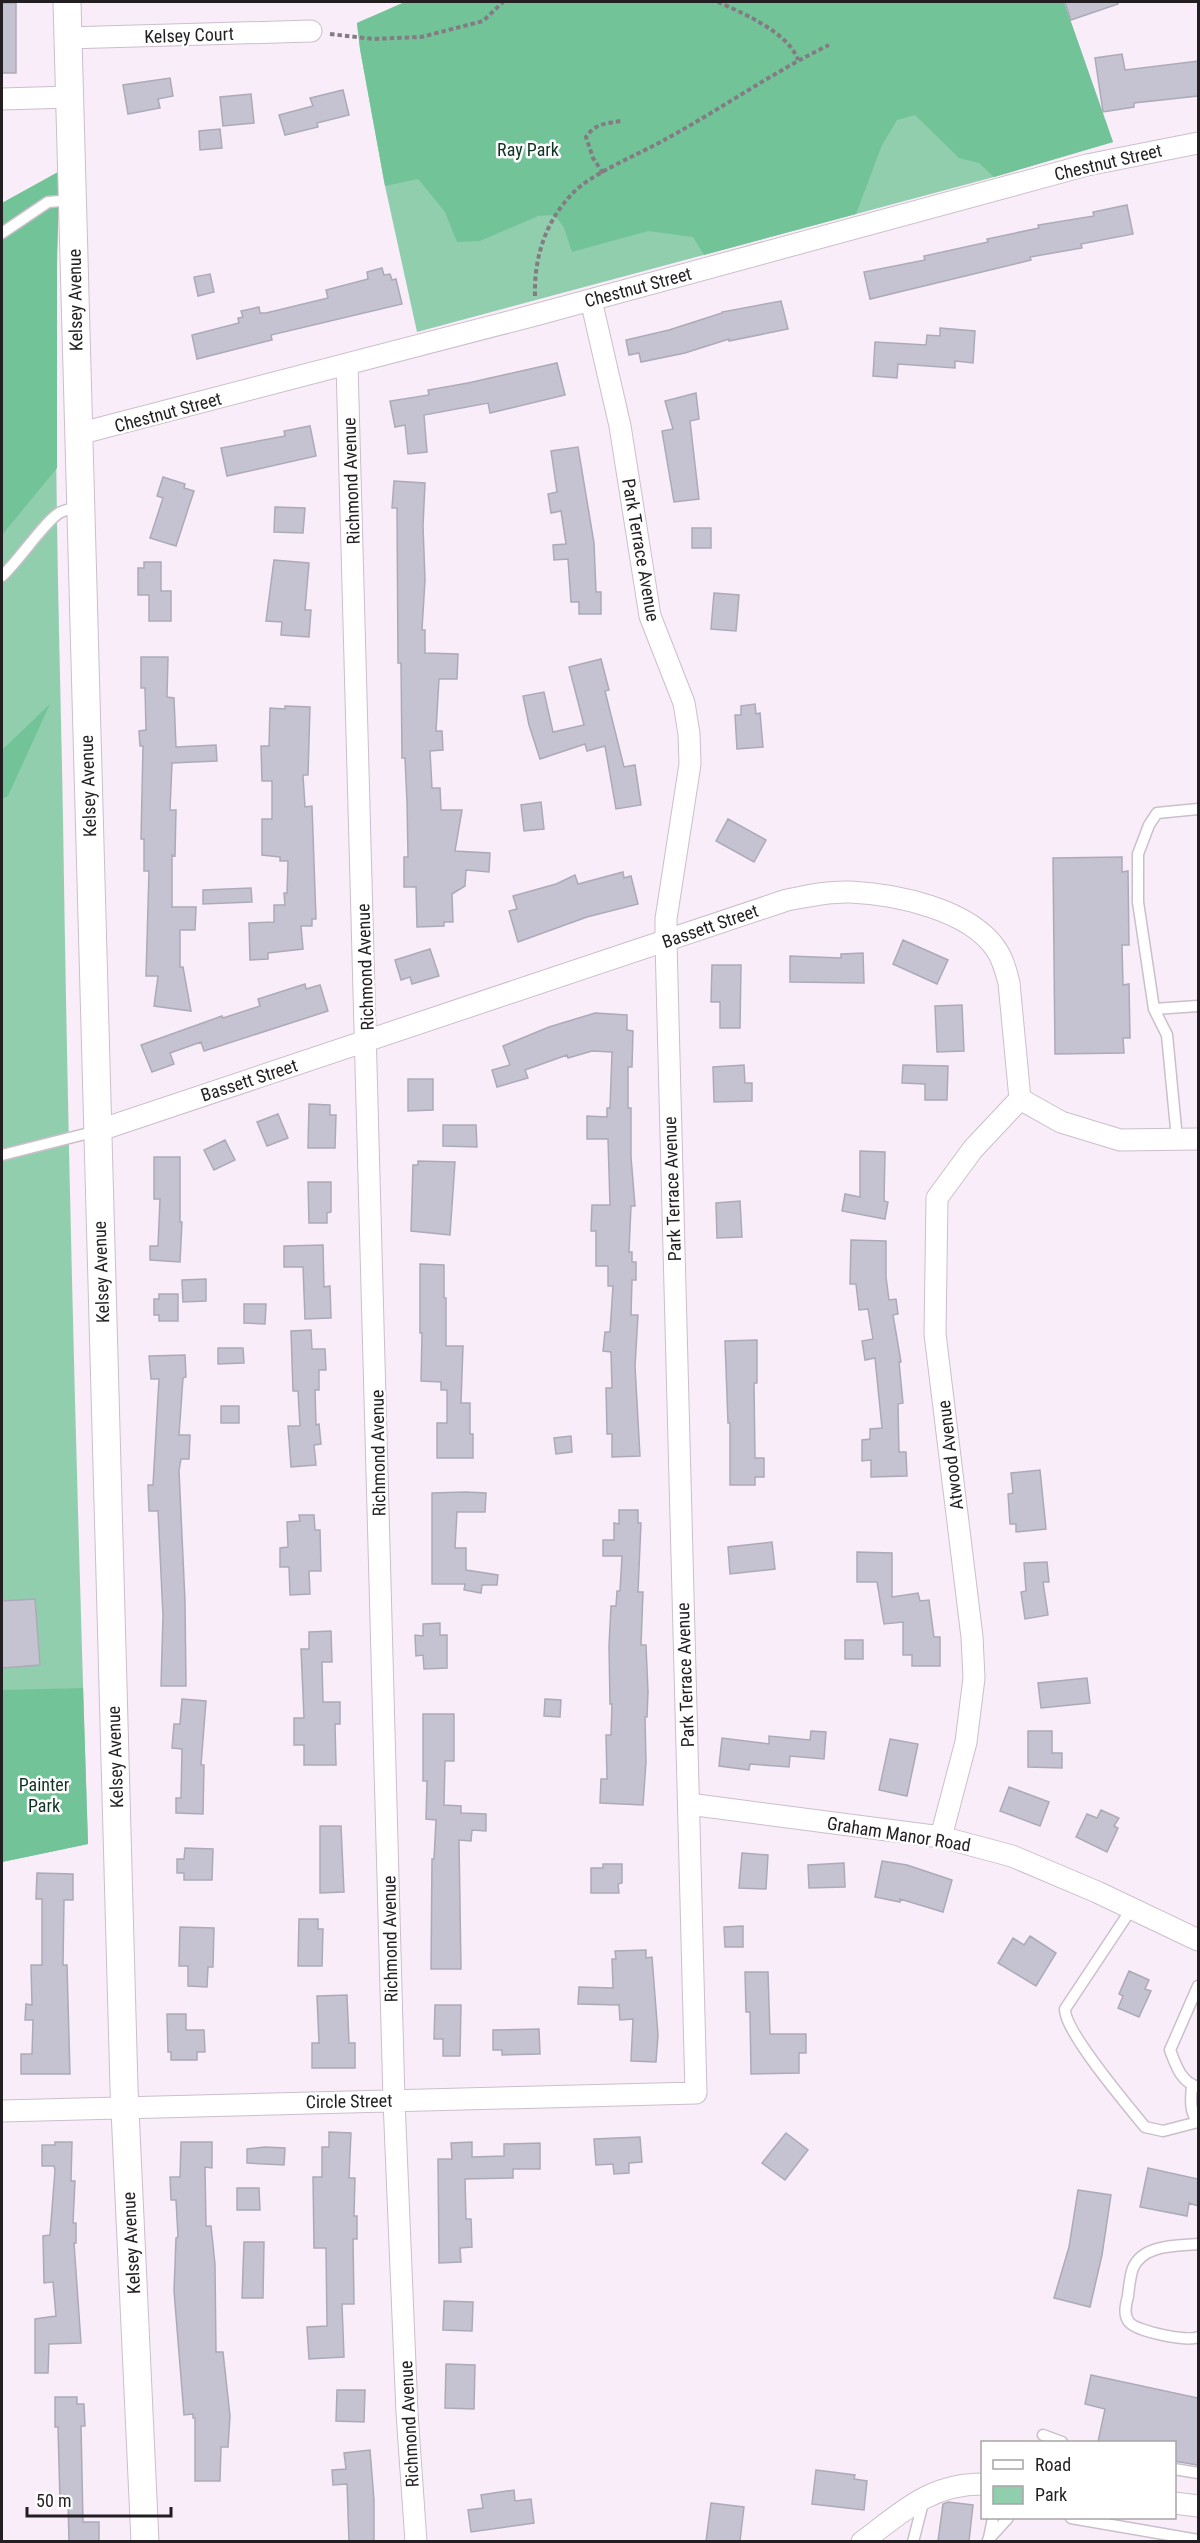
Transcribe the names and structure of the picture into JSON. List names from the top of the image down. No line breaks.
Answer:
{"streets":{"street":["Kelsey Court","Chestnut Street","Kelsey Avenue","Richmond Avenue","Park Terrace Avenue","Bassett Street","Atwood Avenue","Graham Manor Road","Circle Street"]},"crossings":[["Kelsey Court","Kelsey Avenue"],["Chestnut Street","Kelsey Avenue"],["Chestnut Street","Richmond Avenue"],["Chestnut Street","Park Terrace Avenue"],["Kelsey Avenue","Bassett Street"],["Kelsey Avenue","Circle Street"],["Richmond Avenue","Bassett Street"],["Richmond Avenue","Circle Street"],["Park Terrace Avenue","Bassett Street"],["Park Terrace Avenue","Graham Manor Road"],["Park Terrace Avenue","Circle Street"],["Bassett Street","Atwood Avenue"],["Atwood Avenue","Graham Manor Road"]],"parks":["Ray Park","Painter Park"],"legend":["Road","Park"],"scale_bar":"50 m"}
